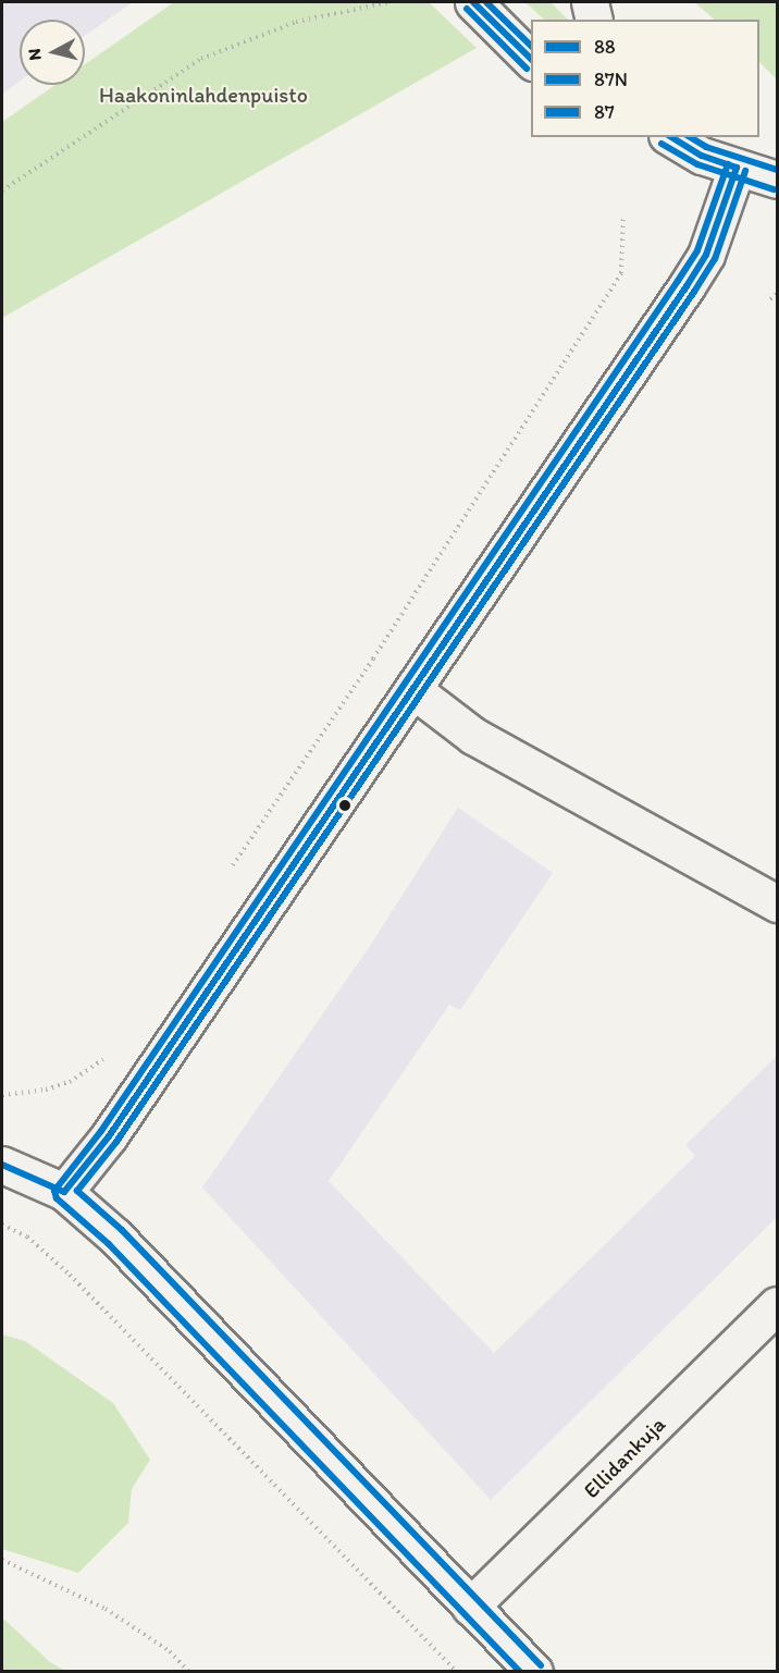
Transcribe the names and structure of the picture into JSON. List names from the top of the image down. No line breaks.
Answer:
{"streets":{"street":["Ellidankuja"]},"parks":["Haakoninlahdenpuisto"],"lines":["transit line 88","transit line 87","transit line 87N"],"legend":["88","87N","87"],"north":"left"}
